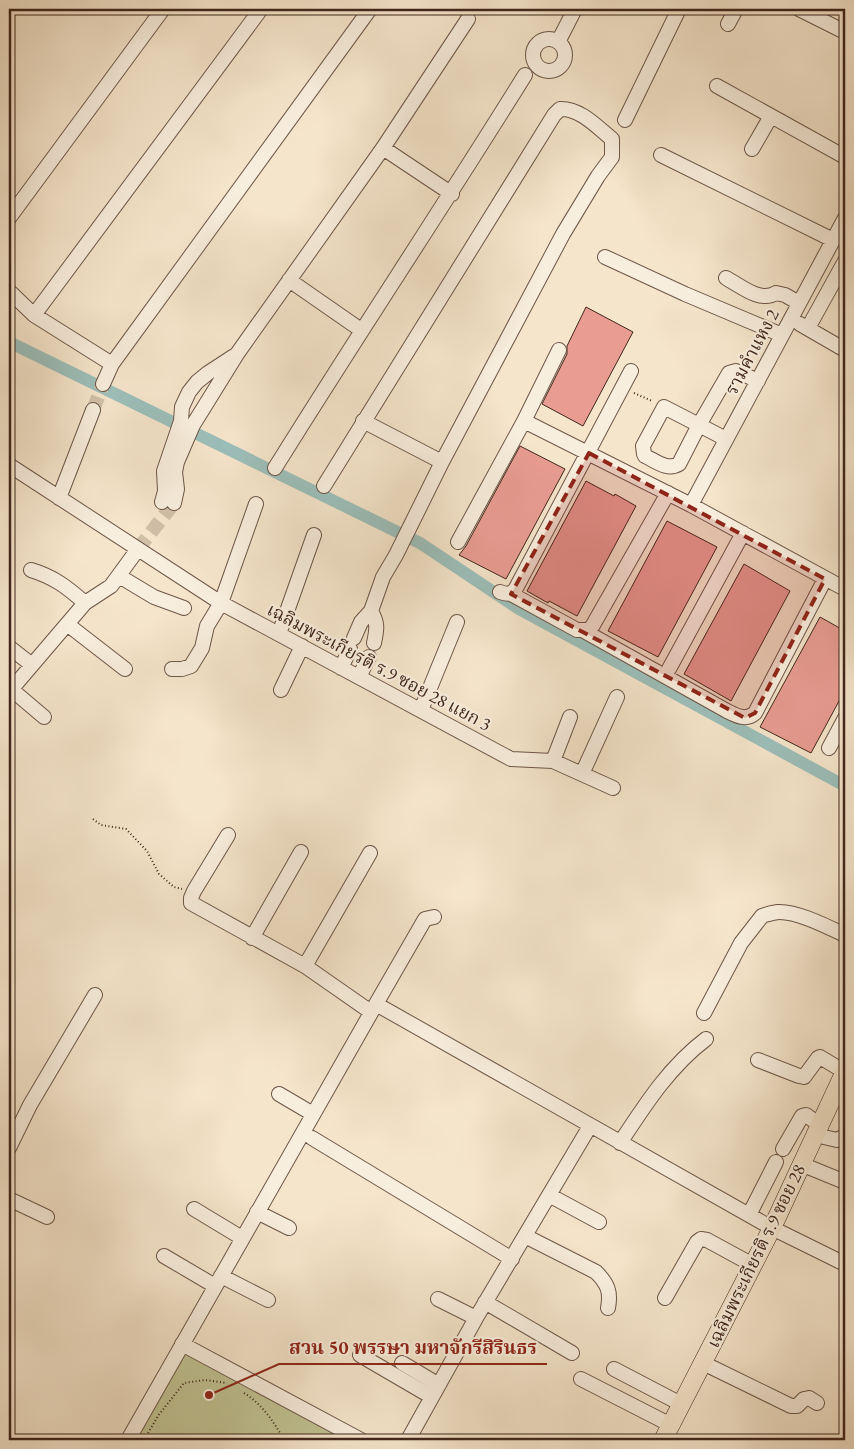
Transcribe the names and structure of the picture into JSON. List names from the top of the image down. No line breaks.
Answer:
{"streets":{"main road":["เฉลิมพระเกียรติ ร.9 ซอย 28"],"street":["รามคำแหง 2","เฉลิมพระเกียรติ ร.9 ซอย 28 แยก 3"]},"places":["สวน 50 พรรษา มหาจักรีสิรินธร"]}
